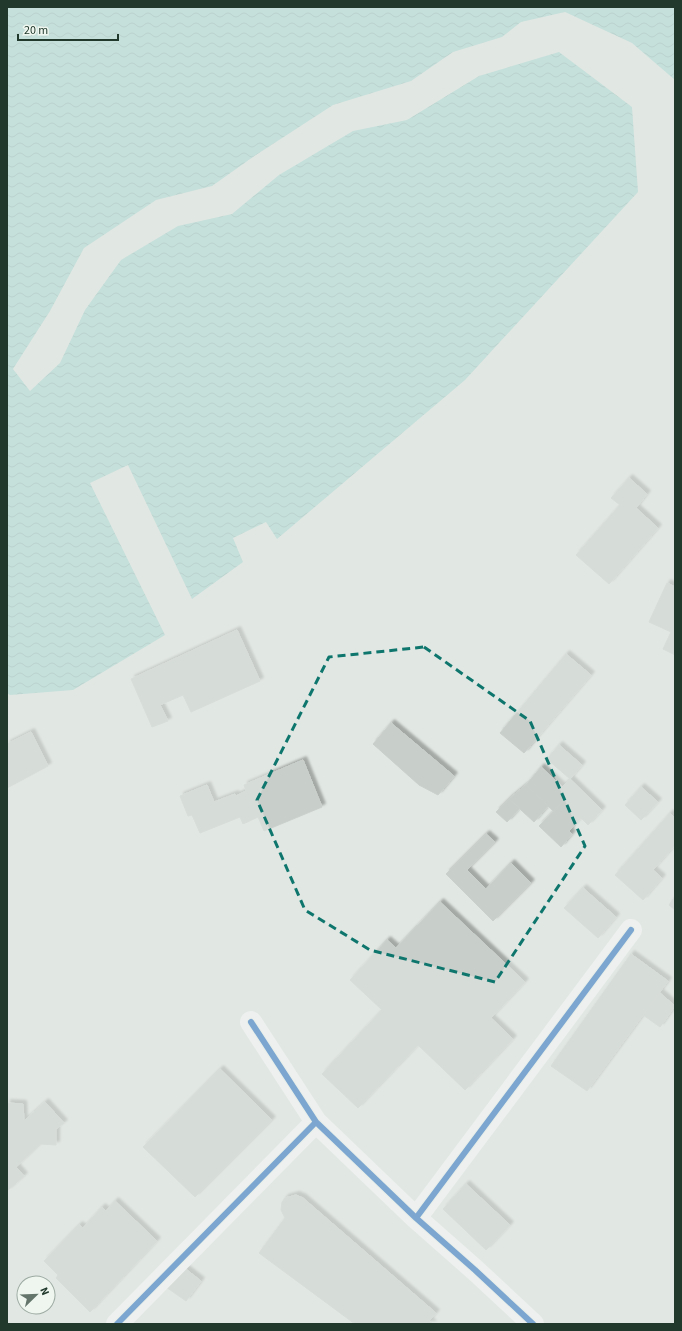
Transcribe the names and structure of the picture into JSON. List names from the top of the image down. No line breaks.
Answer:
{"scale_bar":"20 m","north":"top right"}
